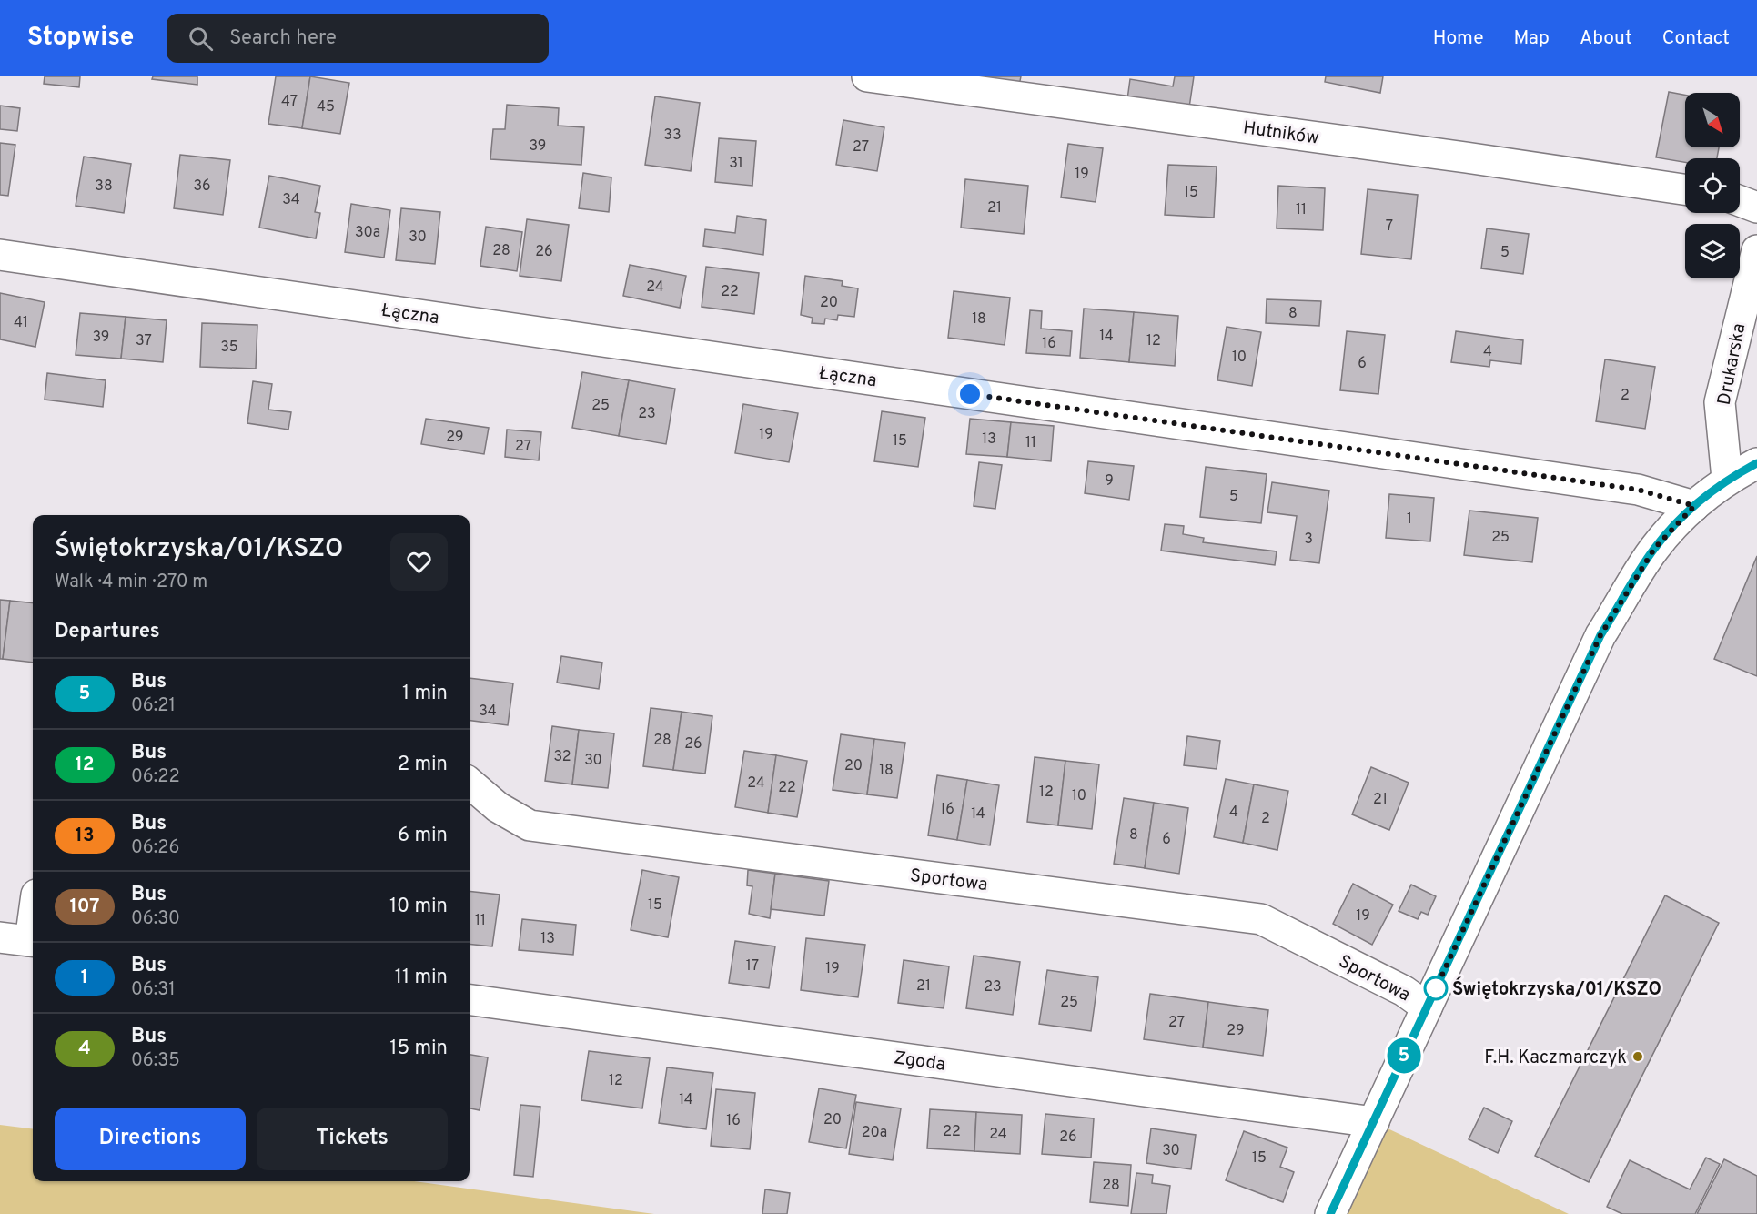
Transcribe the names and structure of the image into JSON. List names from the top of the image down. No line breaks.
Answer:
{"streets":{"street":["Hutników","Łączna","Drukarska","Sportowa","Zgoda"]},"places":["Świętokrzyska/01/KSZO","F.H. Kaczmarczyk"],"lines":["bus line 5"],"house_numbers":["47","45","33","39","27","31","19","38","36","15","34","21","11","7","30a","30","28","26","5","24","22","20","8","18","41","14","39","37","12","16","35","4","10","6","2","25","23","19","29","13","15","11","27","9","5","1","25","3","34","28","26","32","30","20","18","24","22","12","10","21","16","4","14","2","8","6","15","19","11","13","17","19","21","23","25","27","29","12","14","20","16","22","20a","24","26","30","15","28"],"north":"bottom right","page":{"header":"Stopwise","search":"Search here","nav":["Home","Map","About","Contact"],"on_map":"5","heading":[["Świętokrzyska/01/KSZO","Walk · 4 min · 270 m"],"Departures"],"list":[{"mark":"5","name":"Bus","note":"06:21","value":"1 min"},{"mark":"12","name":"Bus","note":"06:22","value":"2 min"},{"mark":"13","name":"Bus","note":"06:26","value":"6 min"},{"mark":"107","name":"Bus","note":"06:30","value":"10 min"},{"mark":"1","name":"Bus","note":"06:31","value":"11 min"},{"mark":"4","name":"Bus","note":"06:35","value":"15 min"}],"buttons":["Directions","Tickets"]}}
